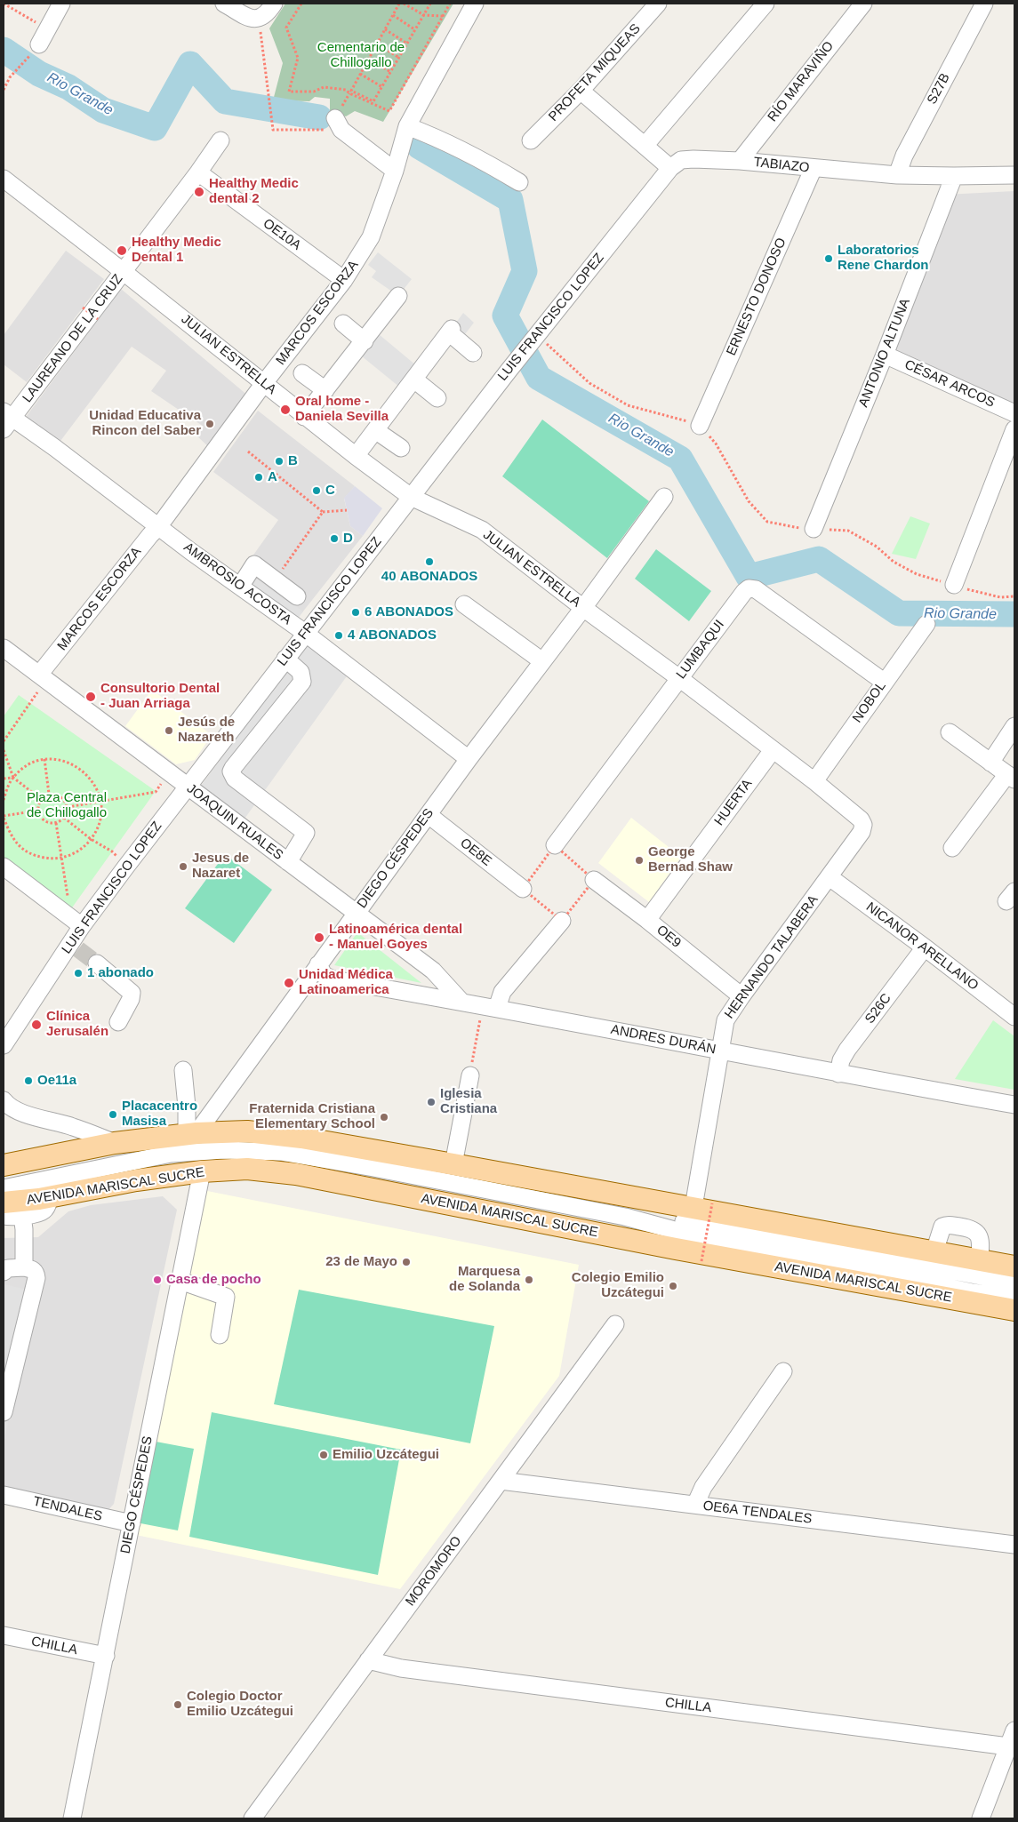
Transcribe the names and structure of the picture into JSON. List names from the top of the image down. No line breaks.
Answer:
{"streets":{"main road":["AVENIDA MARISCAL SUCRE"],"street":["PROFETA MIQUEAS","RÍO MARAVIÑO","S27B","TABIAZO","OE10A","ERNESTO DONOSO","MARCOS ESCORZA","LUIS FRANCISCO LOPEZ","LAUREANO DE LA CRUZ","ANTONIO ALTUNA","JULIAN ESTRELLA","CÉSAR ARCOS","AMBROSIO ACOSTA","LUMBAQUI","NOBOL","HUERTA","JOAQUIN RUALES","OE8E","DIEGO CÉSPEDES","OE9","NICANOR ARELLANO","HERNANDO TALABERA","S26C","ANDRES DURÁN","TENDALES","OE6A TENDALES","MOROMORO","CHILLA"]},"crossings":[["RÍO MARAVIÑO","TABIAZO"],["S27B","TABIAZO"],["TABIAZO","ERNESTO DONOSO"],["TABIAZO","LUIS FRANCISCO LOPEZ"],["TABIAZO","ANTONIO ALTUNA"],["OE10A","MARCOS ESCORZA"],["OE10A","LAUREANO DE LA CRUZ"],["MARCOS ESCORZA","JULIAN ESTRELLA"],["MARCOS ESCORZA","AMBROSIO ACOSTA"],["MARCOS ESCORZA","JOAQUIN RUALES"],["LUIS FRANCISCO LOPEZ","JULIAN ESTRELLA"],["LUIS FRANCISCO LOPEZ","AMBROSIO ACOSTA"],["LUIS FRANCISCO LOPEZ","JOAQUIN RUALES"],["LAUREANO DE LA CRUZ","JULIAN ESTRELLA"],["LAUREANO DE LA CRUZ","AMBROSIO ACOSTA"],["ANTONIO ALTUNA","CÉSAR ARCOS"],["JULIAN ESTRELLA","LUMBAQUI"],["JULIAN ESTRELLA","NOBOL"],["JULIAN ESTRELLA","HUERTA"],["JULIAN ESTRELLA","DIEGO CÉSPEDES"],["JULIAN ESTRELLA","HERNANDO TALABERA"],["AMBROSIO ACOSTA","DIEGO CÉSPEDES"],["LUMBAQUI","NOBOL"],["HUERTA","OE9"],["JOAQUIN RUALES","DIEGO CÉSPEDES"],["JOAQUIN RUALES","ANDRES DURÁN"],["OE8E","DIEGO CÉSPEDES"],["DIEGO CÉSPEDES","ANDRES DURÁN"],["DIEGO CÉSPEDES","AVENIDA MARISCAL SUCRE"],["DIEGO CÉSPEDES","TENDALES"],["DIEGO CÉSPEDES","CHILLA"],["OE9","HERNANDO TALABERA"],["NICANOR ARELLANO","HERNANDO TALABERA"],["NICANOR ARELLANO","S26C"],["HERNANDO TALABERA","ANDRES DURÁN"],["S26C","ANDRES DURÁN"],["OE6A TENDALES","MOROMORO"],["MOROMORO","CHILLA"]],"water":["Rio Grande"],"parks":["Cementario de Chillogallo","Plaza Central de Chillogallo"],"places":["Healthy Medic dental 2","Healthy Medic Dental 1","Laboratorios Rene Chardon","Oral home - Daniela Sevilla","Unidad Educativa Rincon del Saber","B","A","C","D","40 ABONADOS","6 ABONADOS","4 ABONADOS","Consultorio Dental - Juan Arriaga","Jesús de Nazareth","George Bernad Shaw","Jesus de Nazaret","Latinoamérica dental - Manuel Goyes","1 abonado","Unidad Médica Latinoamerica","Clínica Jerusalén","Oe11a","Iglesia Cristiana","Placacentro Masisa","Fraternida Cristiana Elementary School","23 de Mayo","Casa de pocho","Marquesa de Solanda","Colegio Emilio Uzcátegui","Emilio Uzcátegui","Colegio Doctor Emilio Uzcátegui"]}
